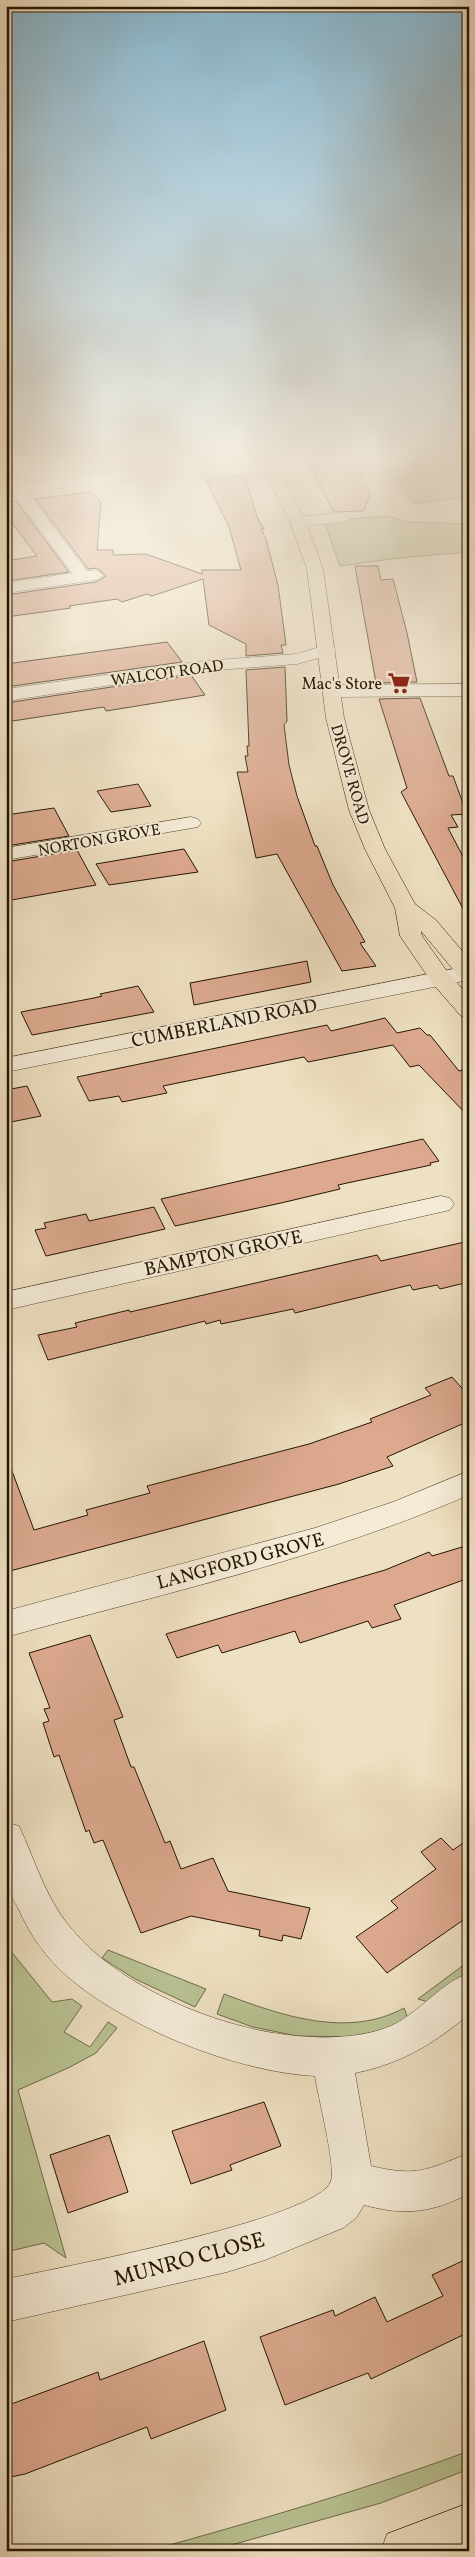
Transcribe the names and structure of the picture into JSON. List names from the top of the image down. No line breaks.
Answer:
{"streets":{"main road":["DROVE ROAD"],"street":["WALCOT ROAD","NORTON GROVE","CUMBERLAND ROAD","BAMPTON GROVE","LANGFORD GROVE","MUNRO CLOSE"]},"crossings":[["WALCOT ROAD","DROVE ROAD"],["DROVE ROAD","CUMBERLAND ROAD"]],"places":{"supermarket":["Mac's Store"]}}
